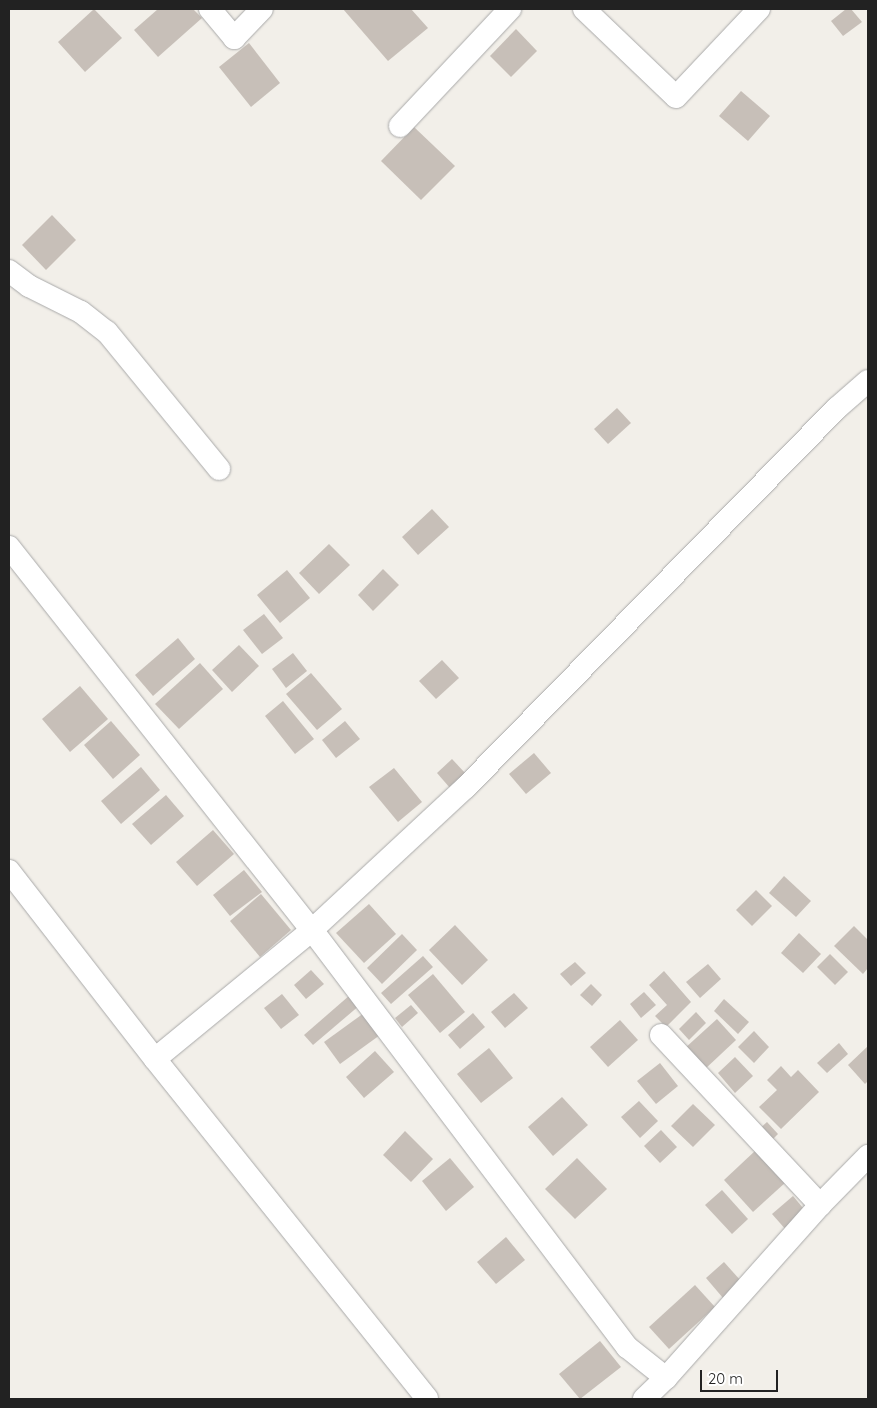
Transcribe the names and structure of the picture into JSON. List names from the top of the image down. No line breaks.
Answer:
{"scale_bar":"20 m"}
